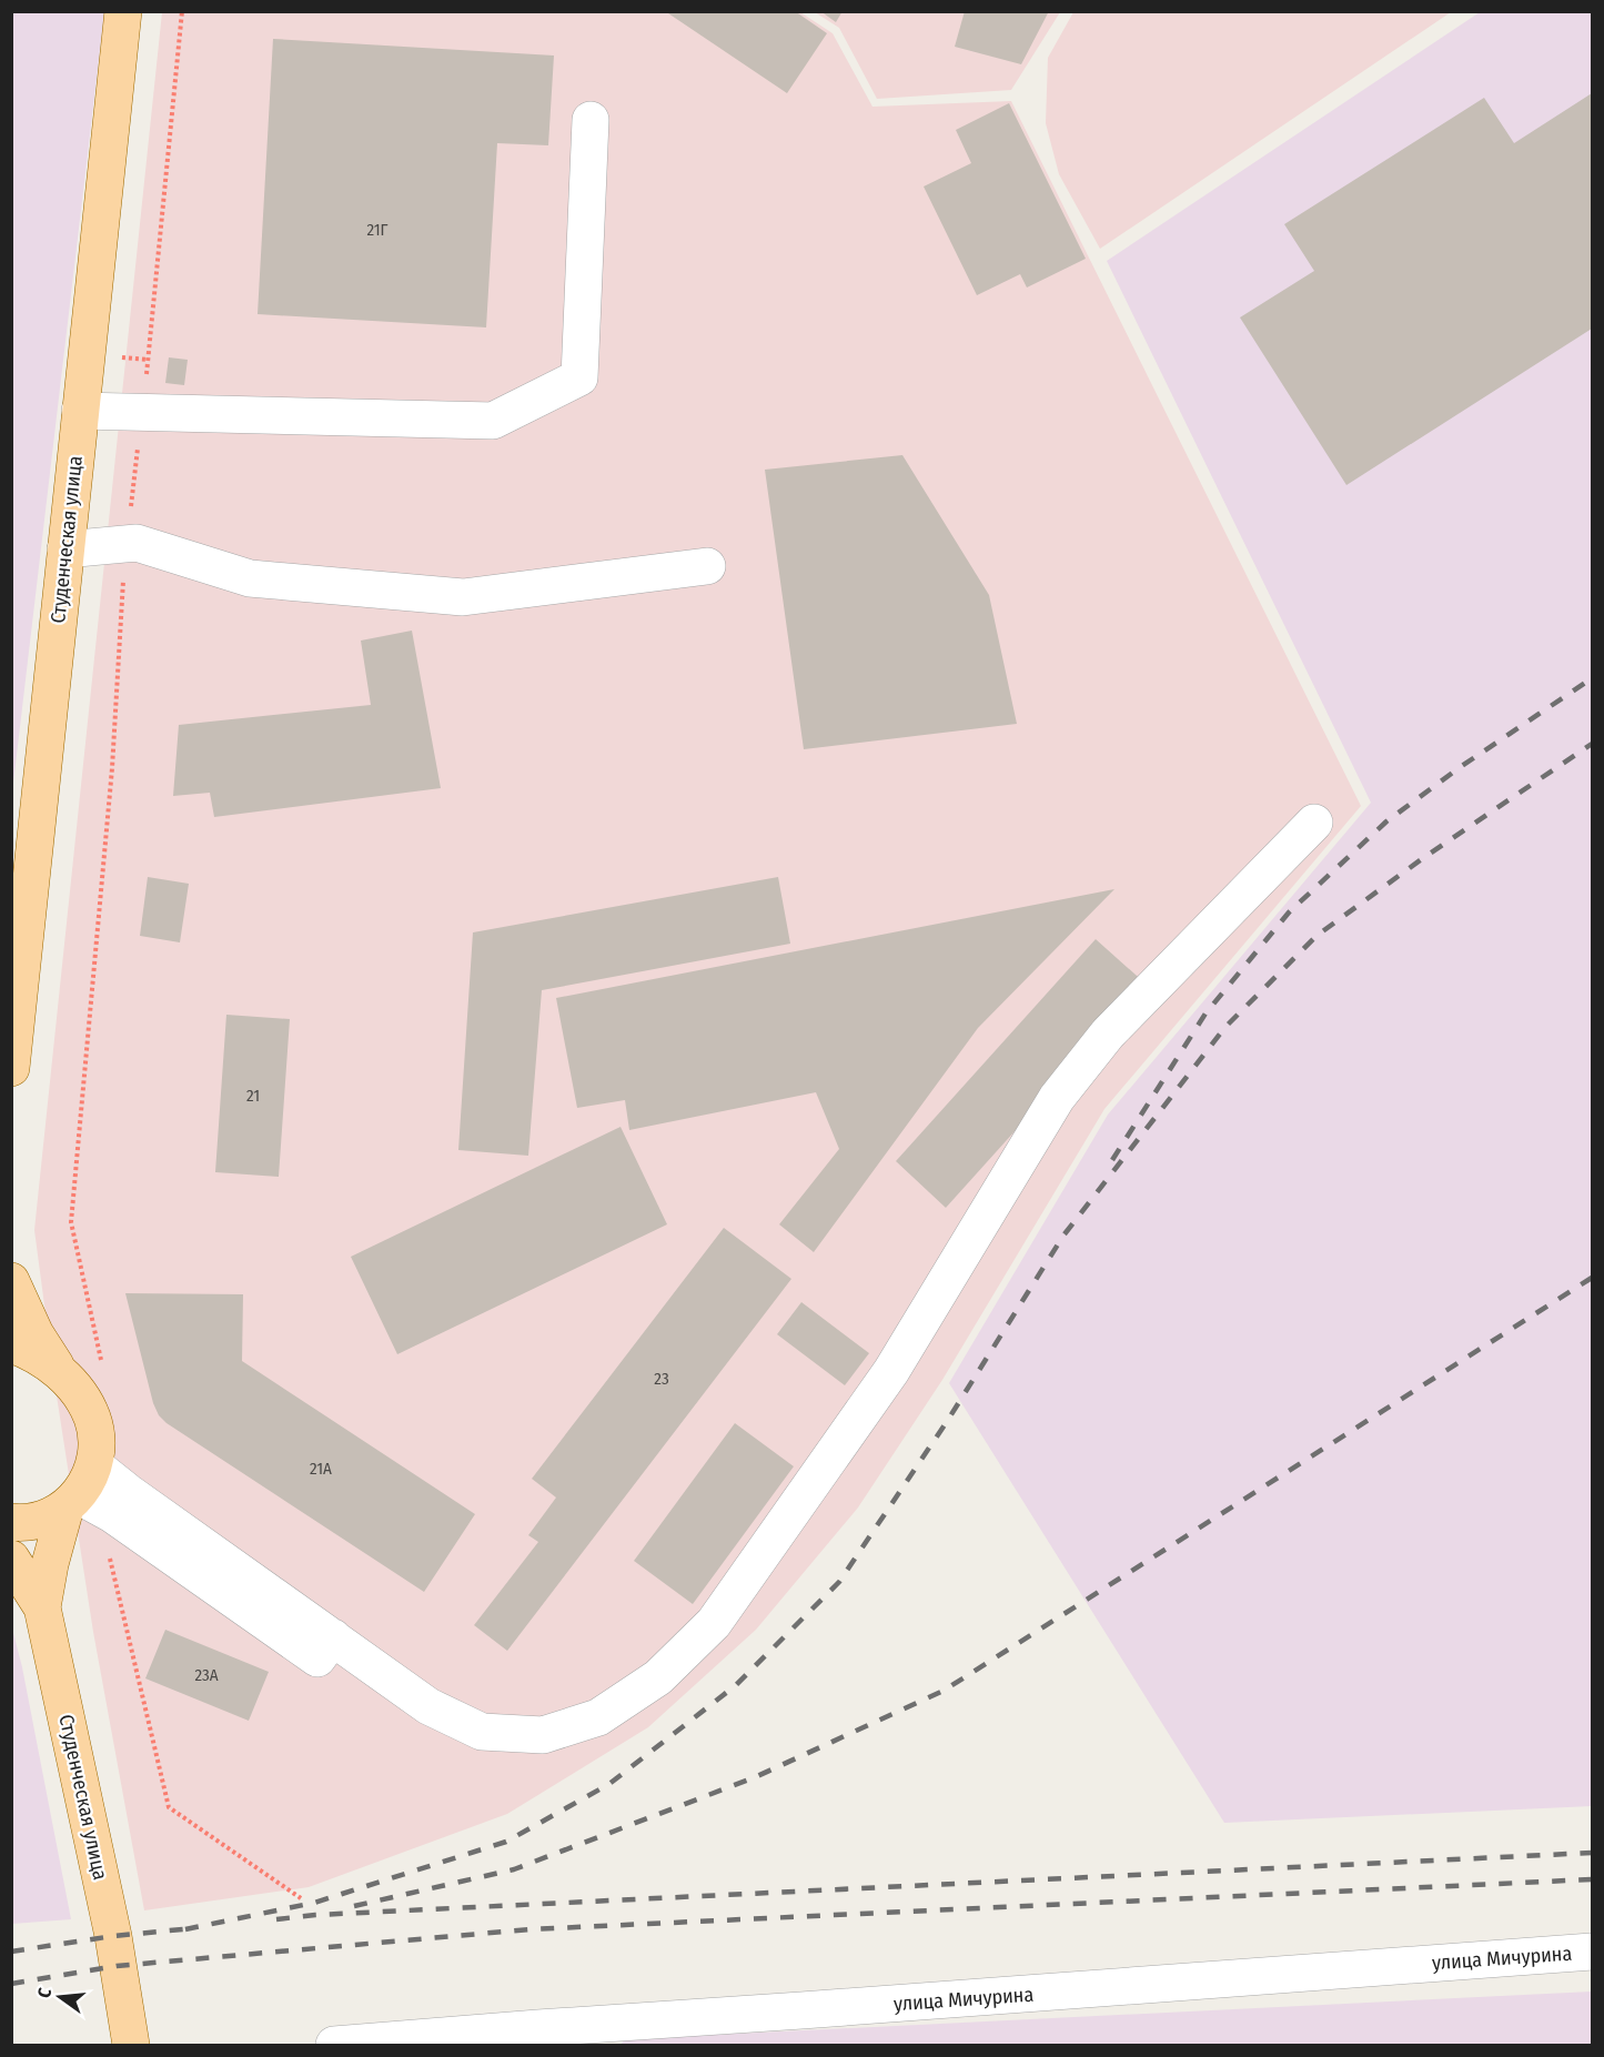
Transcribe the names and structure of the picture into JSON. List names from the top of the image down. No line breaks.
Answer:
{"streets":{"main road":["Студенческая улица"],"street":["улица Мичурина"]},"house_numbers":["21Г","21","23","21А","23А"],"north":"left"}
